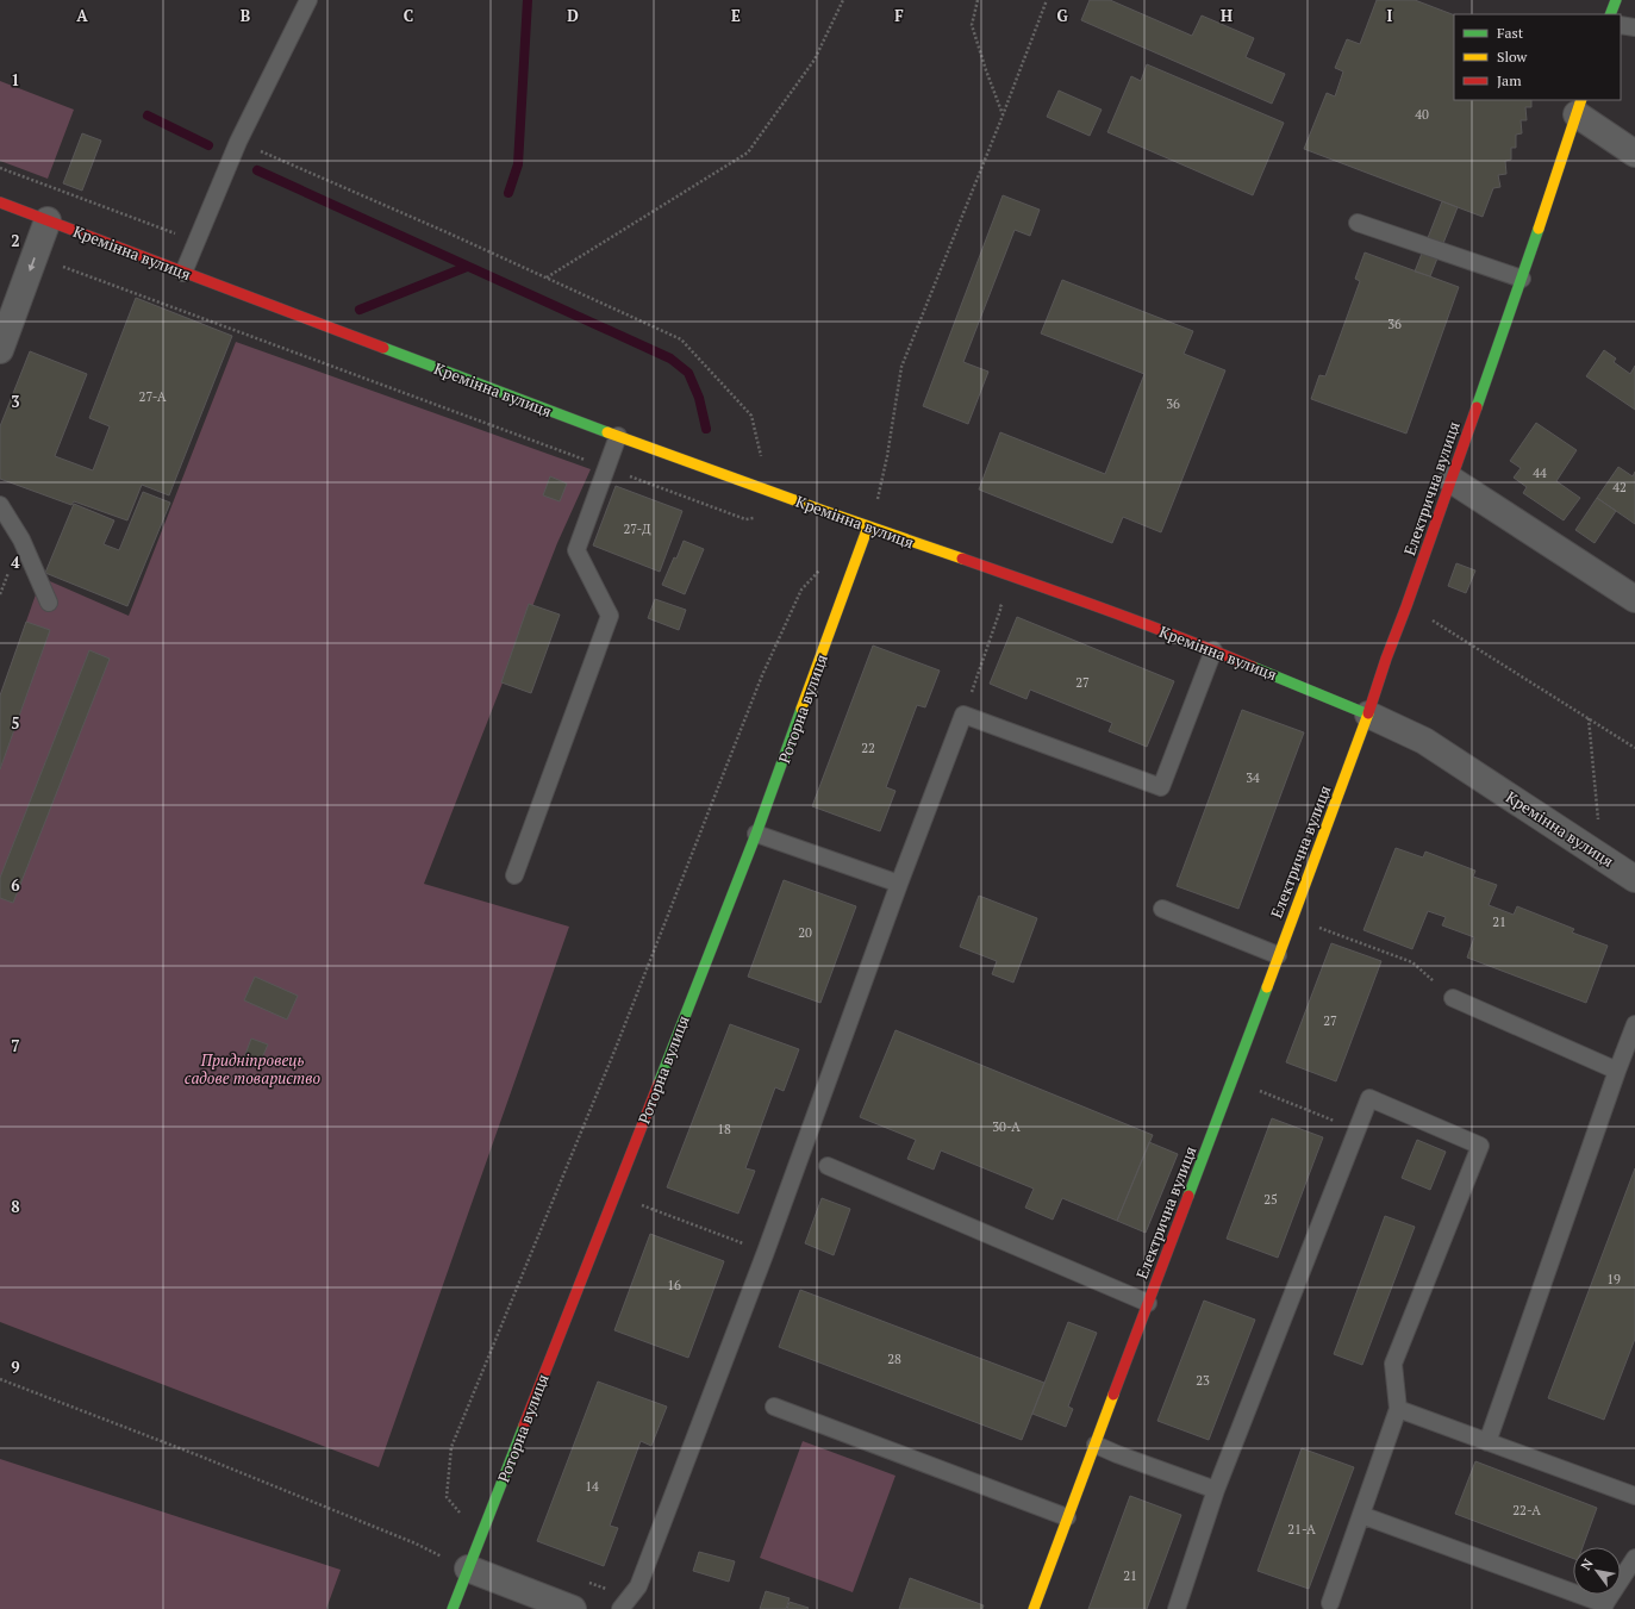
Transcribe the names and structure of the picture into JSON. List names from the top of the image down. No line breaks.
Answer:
{"streets":{"street":["Кремінна вулиця","Електрична вулиця","Роторна вулиця"]},"crossings":[["Кремінна вулиця","Електрична вулиця"],["Кремінна вулиця","Роторна вулиця"]],"parks":["Придніпровець садове товариство"],"house_numbers":["40","36","27-А","36","44","42","27-Д","27","22","34","21","20","27","30-А","18","25","19","16","28","23","14","22-А","21-А","21"],"legend":["Fast","Slow","Jam"],"north":"top left","grid":{"columns":["A","B","C","D","E","F","G","H","I"],"rows":["1","2","3","4","5","6","7","8","9"]}}
